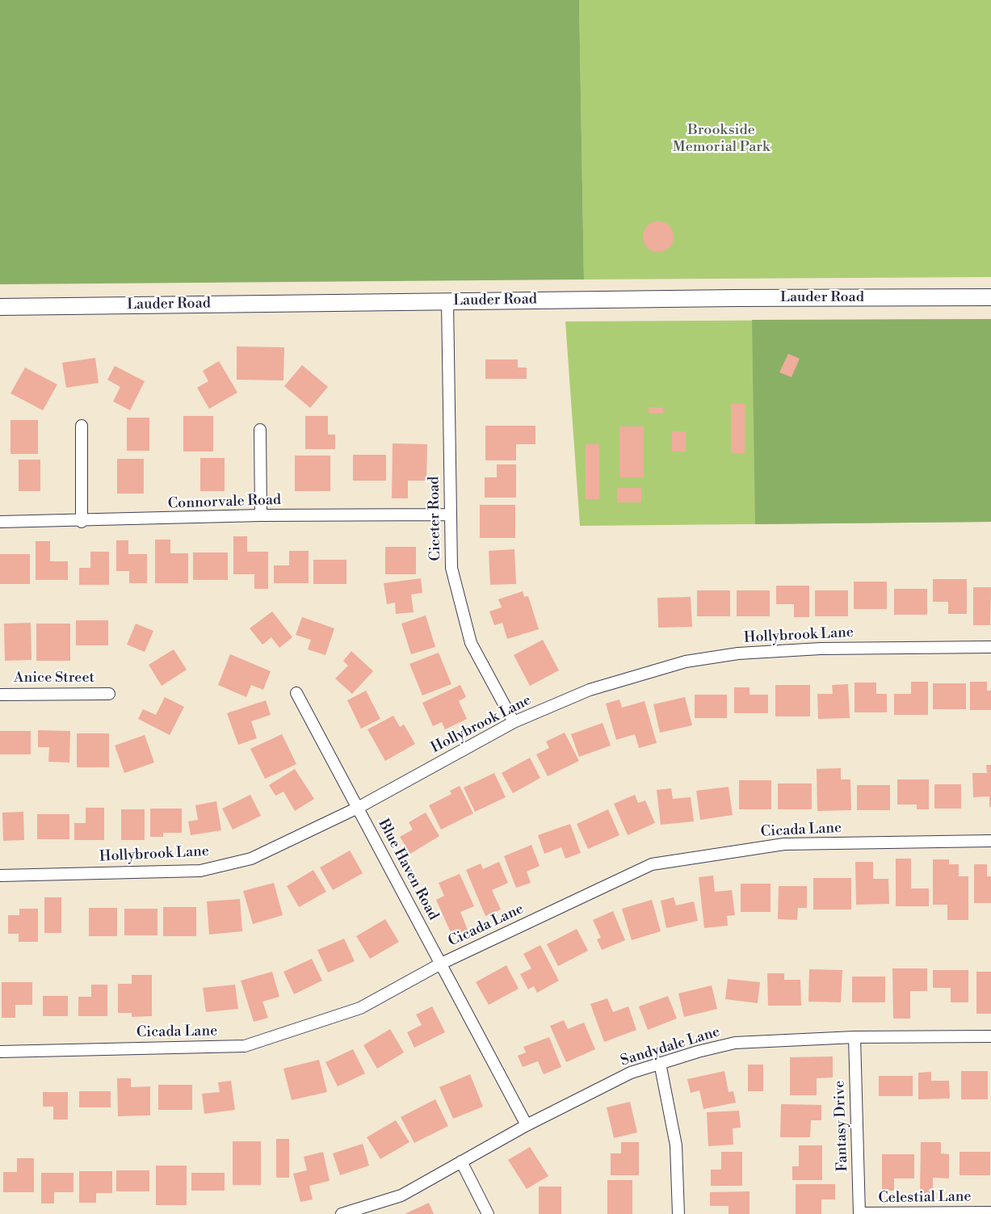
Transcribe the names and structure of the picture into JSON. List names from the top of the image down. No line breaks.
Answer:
{"streets":{"main road":["Lauder Road"],"street":["Connorvale Road","Ciceter Road","Hollybrook Lane","Anice Street","Cicada Lane","Blue Haven Road","Sandydale Lane","Fantasy Drive","Celestial Lane"]},"crossings":[["Lauder Road","Ciceter Road"],["Connorvale Road","Ciceter Road"],["Ciceter Road","Hollybrook Lane"],["Hollybrook Lane","Blue Haven Road"],["Cicada Lane","Blue Haven Road"],["Blue Haven Road","Sandydale Lane"],["Sandydale Lane","Fantasy Drive"],["Fantasy Drive","Celestial Lane"]],"parks":["Brookside Memorial Park"]}
